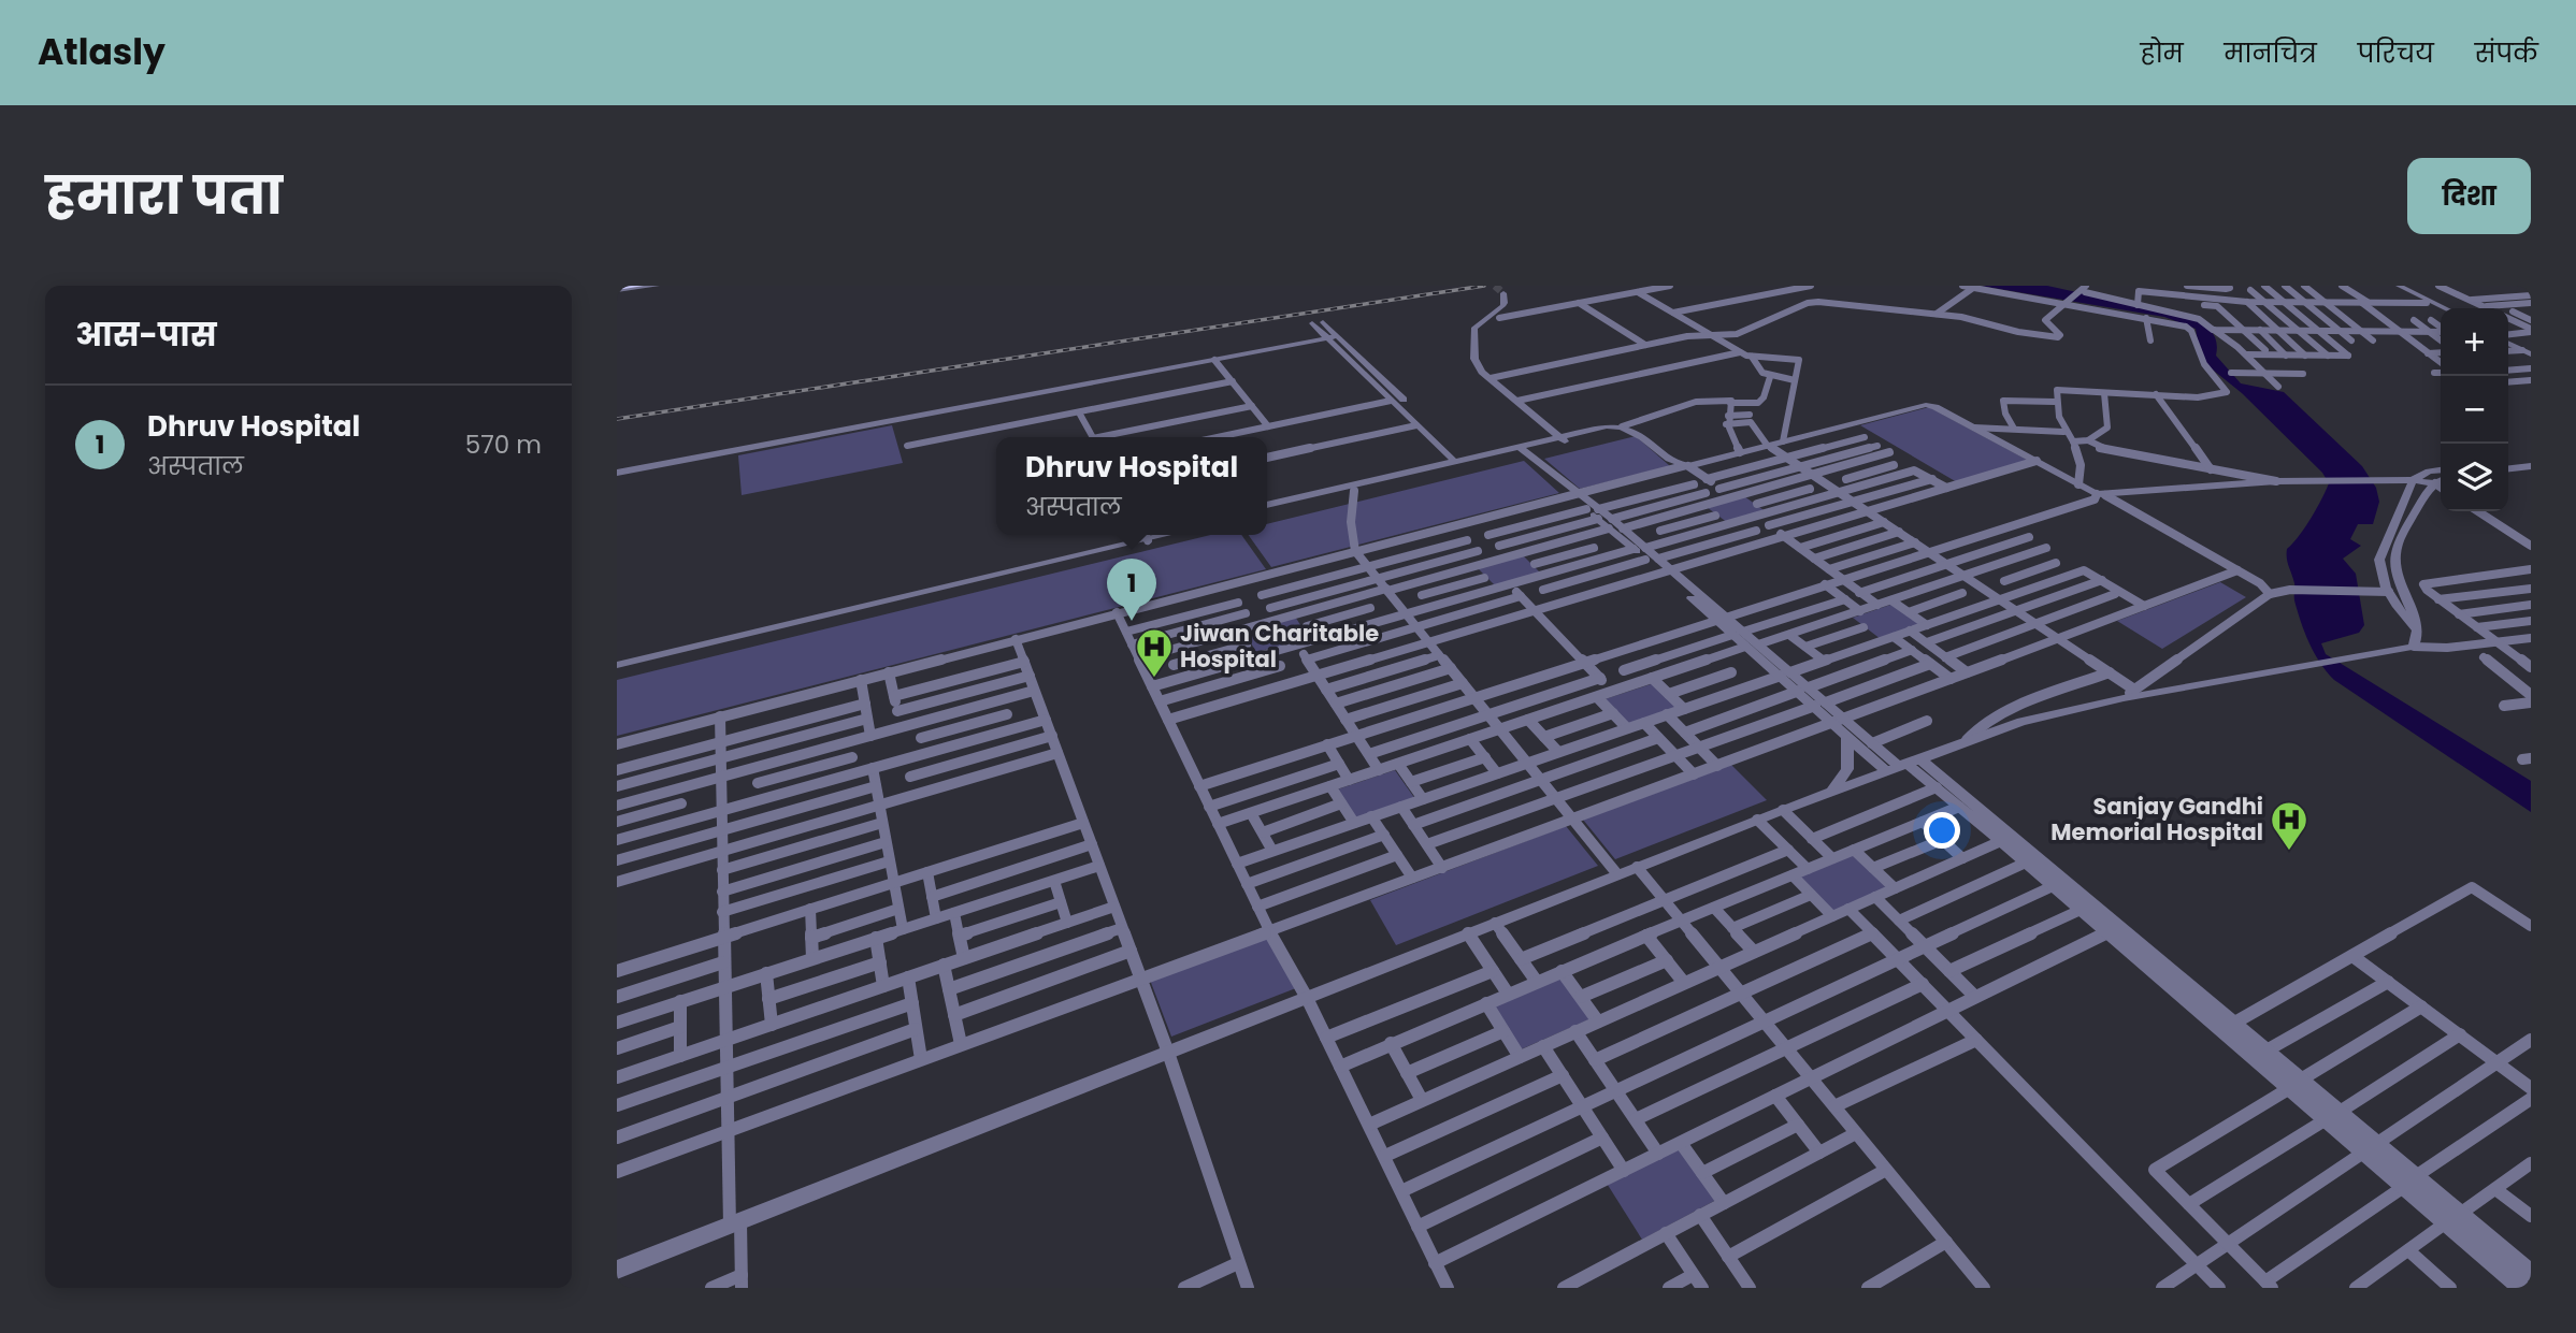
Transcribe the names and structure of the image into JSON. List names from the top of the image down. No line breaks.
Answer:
{"places":{"hospital":["Jiwan Charitable Hospital","Sanjay Gandhi Memorial Hospital"]},"page":{"header":"Atlasly","nav":["होम","मानचित्र","परिचय","संपर्क"],"title":"हमारा पता","buttons":"दिशा","heading":"आस-पास","map_buttons":["+","−"],"list":[{"mark":"1","name":"Dhruv Hospital","note":"अस्पताल","value":"570 m"}],"popup":["Dhruv Hospital","अस्पताल"],"pins":"1"}}
